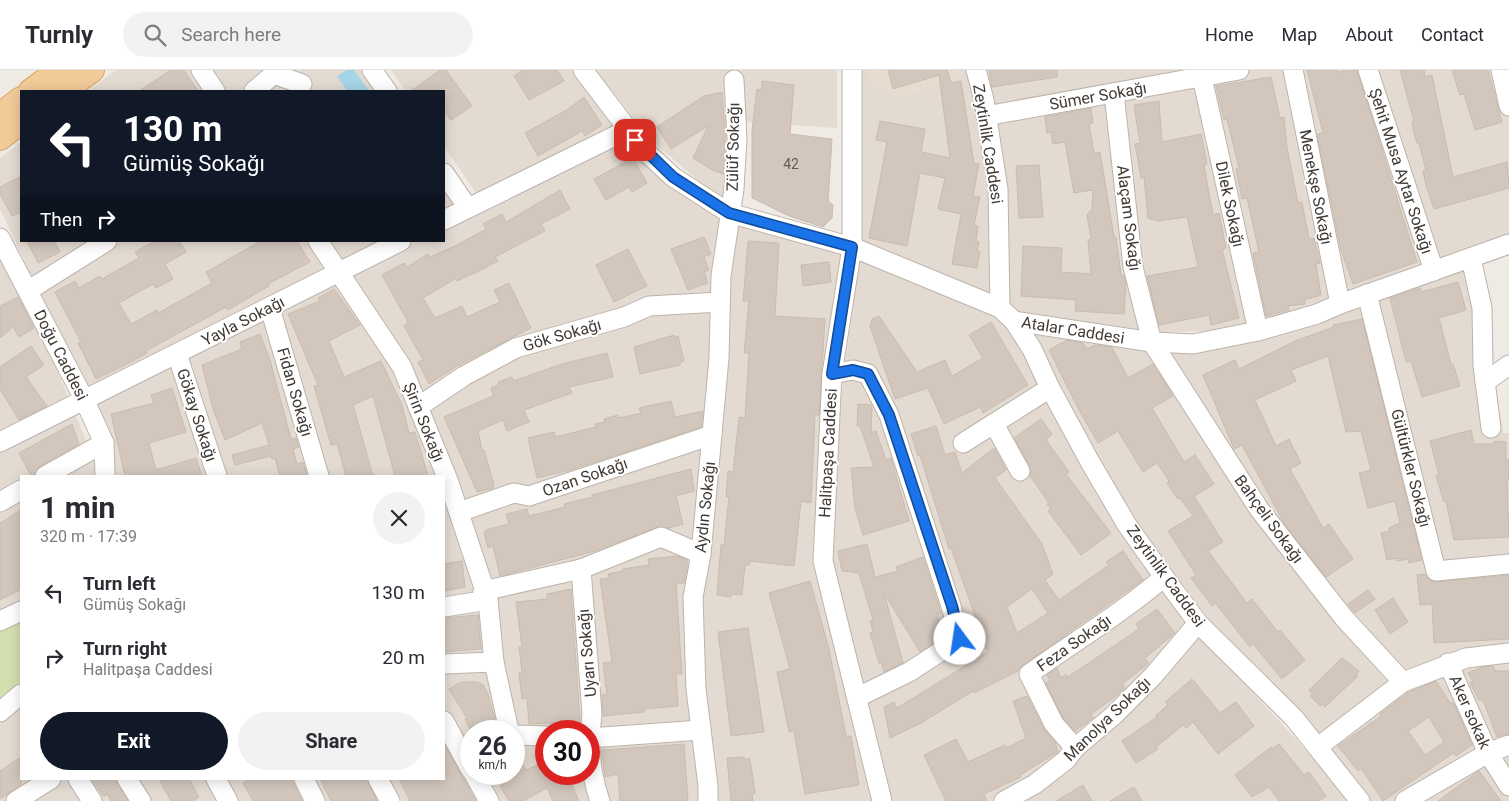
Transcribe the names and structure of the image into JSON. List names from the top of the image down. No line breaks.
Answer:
{"streets":{"street":["Sümer Sokağı","Zeytinlik Caddesi","Zülüf Sokağı","Şehit Musa Aytar Sokağı","Menekşe Sokağı","Dilek Sokağı","Alaçam Sokağı","Yayla Sokağı","Atalar Caddesi","Gök Sokağı","Doğu Caddesi","Fidan Sokağı","Gökay Sokağı","Şirin Sokağı","Halitpaşa Caddesi","Gültürkler Sokağı","Ozan Sokağı","Aydın Sokağı","Bahçeli Sokağı","Feza Sokağı","Uyarı Sokağı","Aker sokak","Manolya Sokağı"]},"crossings":[["Sümer Sokağı","Zeytinlik Caddesi"],["Sümer Sokağı","Dilek Sokağı"],["Sümer Sokağı","Alaçam Sokağı"],["Zeytinlik Caddesi","Atalar Caddesi"],["Zeytinlik Caddesi","Feza Sokağı"],["Zeytinlik Caddesi","Manolya Sokağı"],["Zülüf Sokağı","Atalar Caddesi"],["Zülüf Sokağı","Aydın Sokağı"],["Şehit Musa Aytar Sokağı","Atalar Caddesi"],["Menekşe Sokağı","Atalar Caddesi"],["Dilek Sokağı","Atalar Caddesi"],["Alaçam Sokağı","Atalar Caddesi"],["Alaçam Sokağı","Bahçeli Sokağı"],["Yayla Sokağı","Doğu Caddesi"],["Yayla Sokağı","Fidan Sokağı"],["Yayla Sokağı","Gökay Sokağı"],["Yayla Sokağı","Şirin Sokağı"],["Atalar Caddesi","Halitpaşa Caddesi"],["Atalar Caddesi","Gültürkler Sokağı"],["Atalar Caddesi","Aydın Sokağı"],["Atalar Caddesi","Bahçeli Sokağı"],["Gök Sokağı","Şirin Sokağı"],["Gök Sokağı","Aydın Sokağı"],["Şirin Sokağı","Ozan Sokağı"],["Ozan Sokağı","Aydın Sokağı"],["Feza Sokağı","Manolya Sokağı"]],"house_numbers":["42"],"page":{"header":"Turnly","search":"Search here","nav":["Home","Map","About","Contact"],"turn":["130 m","Gümüş Sokağı"],"then":"Then","heading":["1 min","320 m · 17:39"],"list":[{"name":"Turn left","note":"Gümüş Sokağı","value":"130 m"},{"name":"Turn right","note":"Halitpaşa Caddesi","value":"20 m"}],"buttons":["Exit","Share"],"speed":"26 km/h","limit":"30"}}
